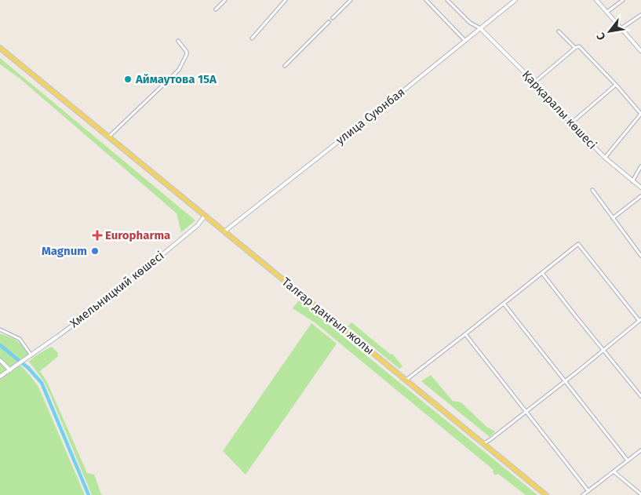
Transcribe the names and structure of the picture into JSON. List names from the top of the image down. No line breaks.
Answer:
{"streets":{"main road":["Талғар даңғыл жолы"],"street":["Қарқаралы көшесі","улица Суюнбая","Хмельницкий көшесі"]},"crossings":[["Қарқаралы көшесі","улица Суюнбая"],["улица Суюнбая","Талғар даңғыл жолы"],["Хмельницкий көшесі","Талғар даңғыл жолы"]],"places":{"other":["Аймаутова 15А","Magnum"],"health":["Europharma"]},"north":"bottom left"}
